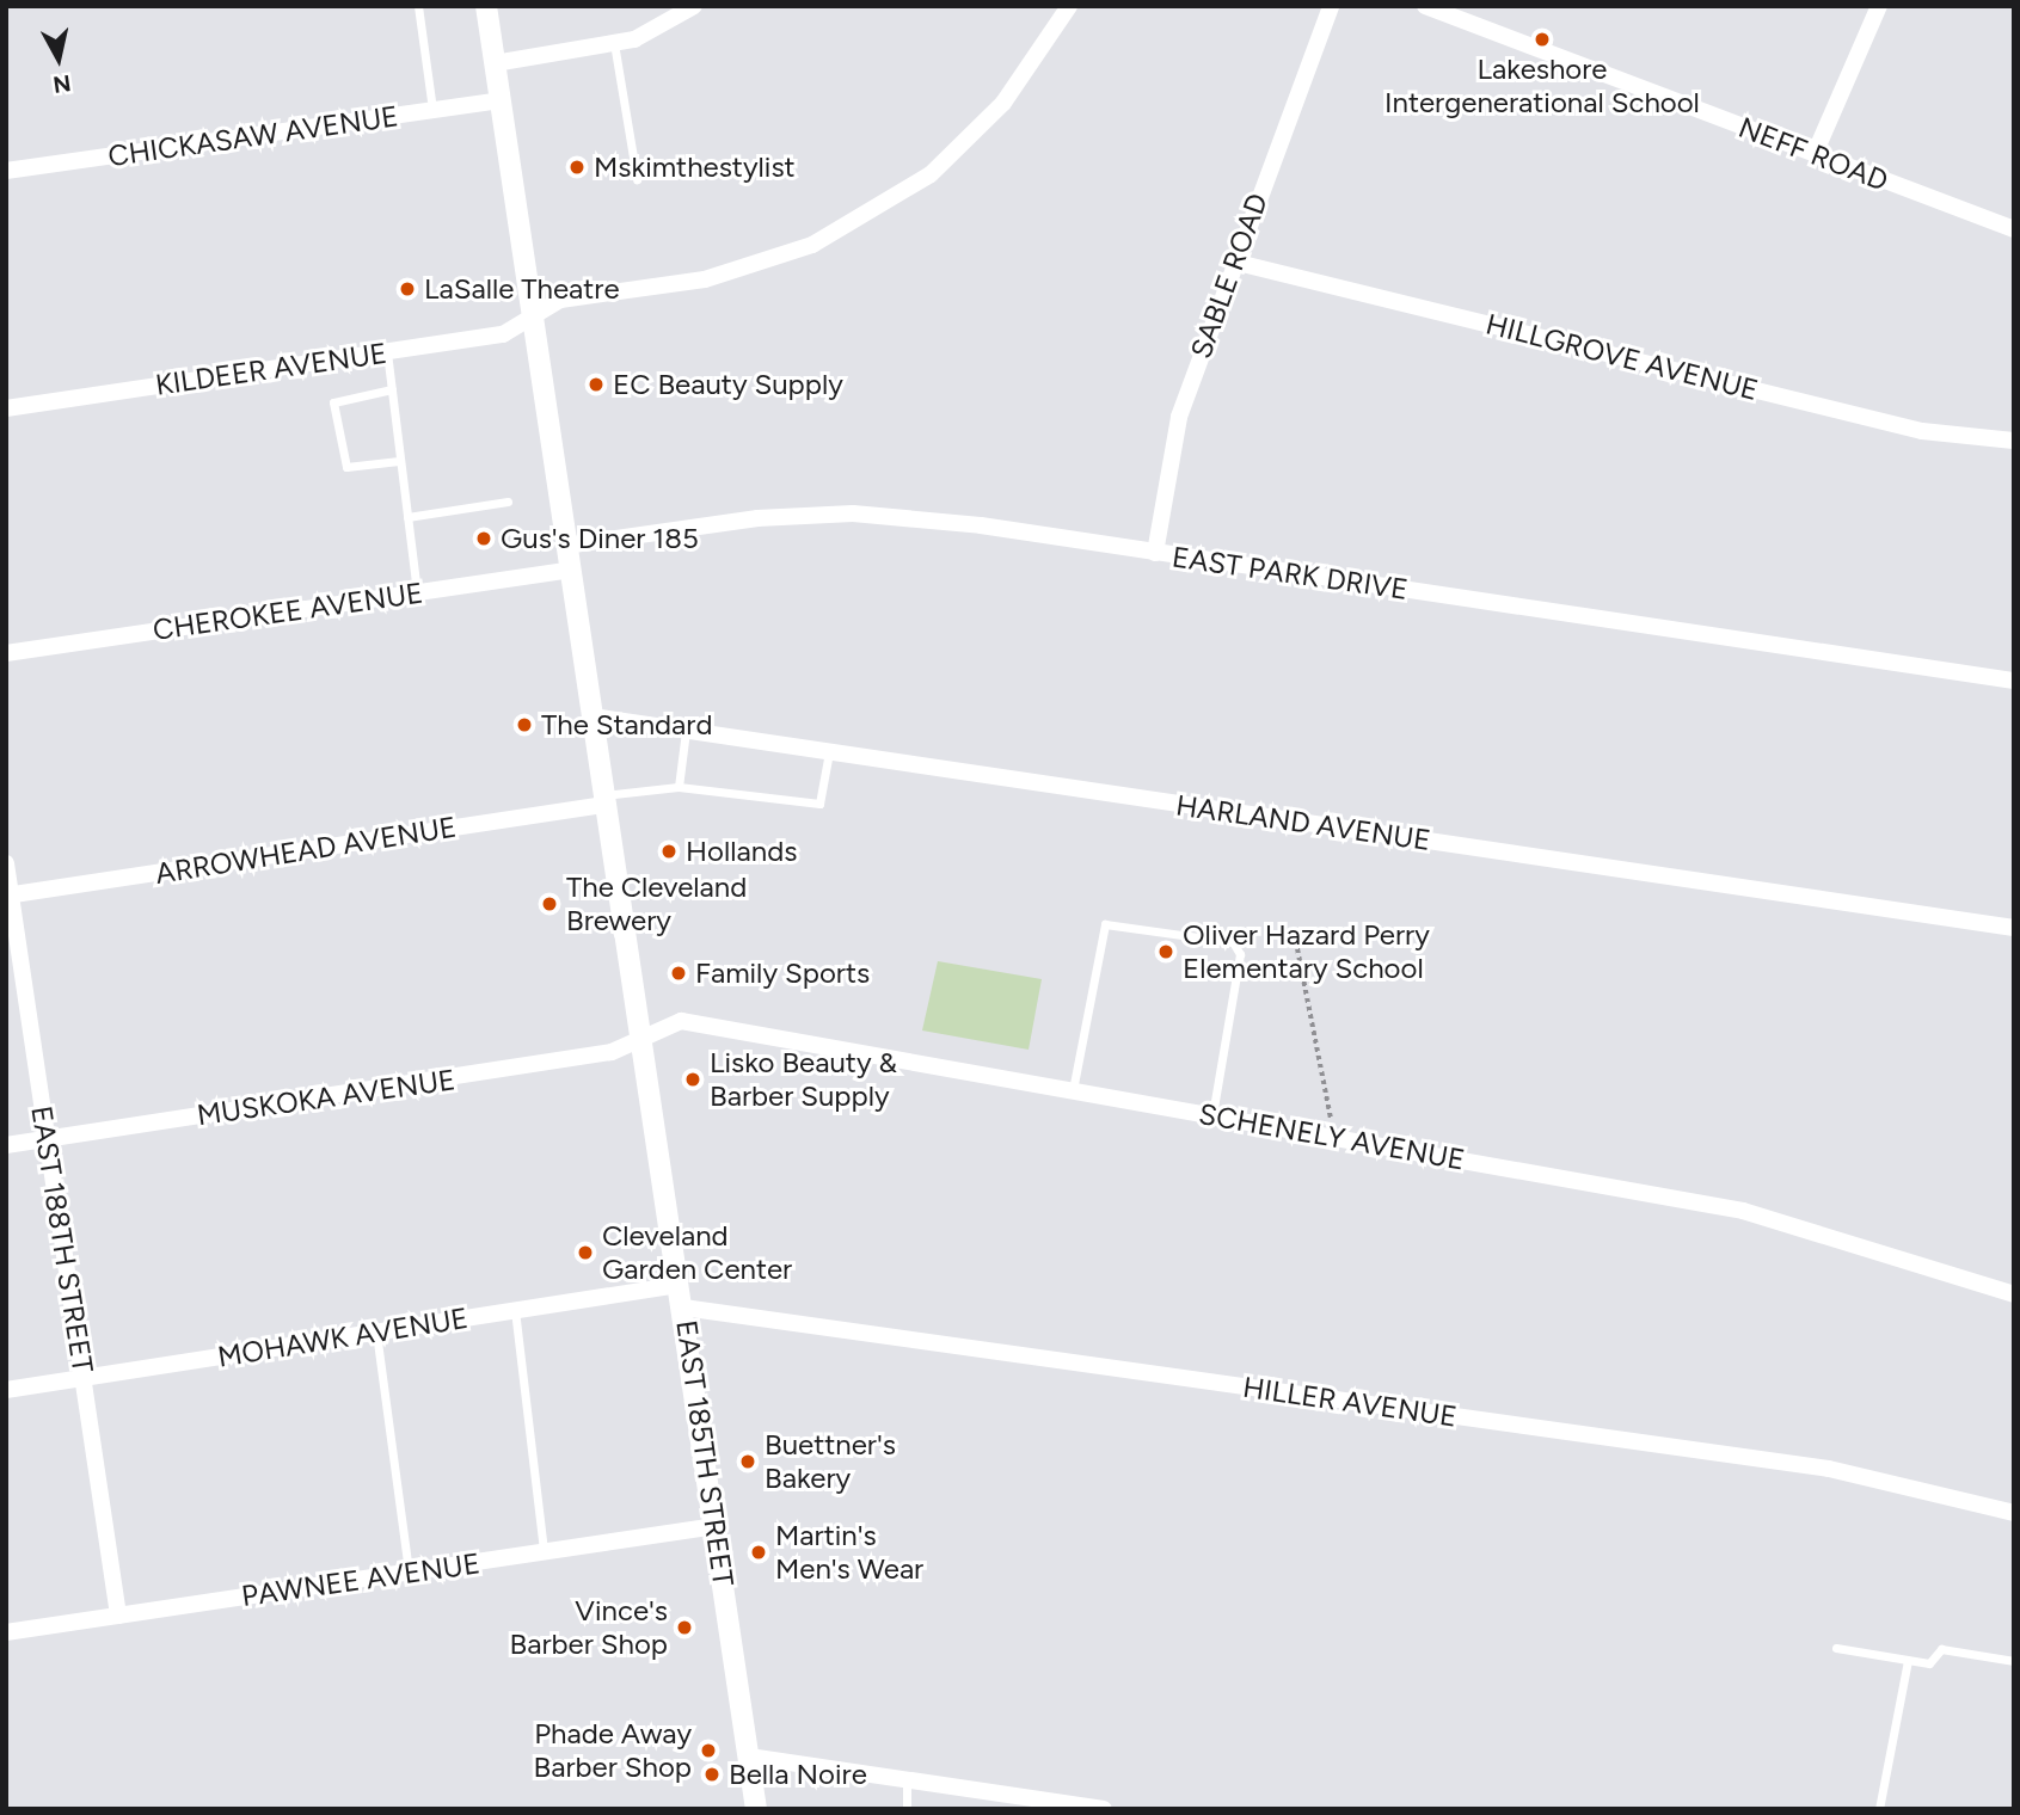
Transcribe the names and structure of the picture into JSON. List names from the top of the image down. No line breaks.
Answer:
{"streets":{"street":["CHICKASAW AVENUE","NEFF ROAD","SABLE ROAD","HILLGROVE AVENUE","KILDEER AVENUE","EAST PARK DRIVE","CHEROKEE AVENUE","HARLAND AVENUE","ARROWHEAD AVENUE","MUSKOKA AVENUE","SCHENELY AVENUE","EAST 188TH STREET","MOHAWK AVENUE","HILLER AVENUE","EAST 185TH STREET","PAWNEE AVENUE"]},"crossings":[["CHICKASAW AVENUE","EAST 185TH STREET"],["SABLE ROAD","HILLGROVE AVENUE"],["SABLE ROAD","EAST PARK DRIVE"],["KILDEER AVENUE","EAST 185TH STREET"],["EAST PARK DRIVE","EAST 185TH STREET"],["CHEROKEE AVENUE","EAST 185TH STREET"],["HARLAND AVENUE","EAST 185TH STREET"],["ARROWHEAD AVENUE","EAST 188TH STREET"],["ARROWHEAD AVENUE","EAST 185TH STREET"],["MUSKOKA AVENUE","SCHENELY AVENUE"],["MUSKOKA AVENUE","EAST 188TH STREET"],["MUSKOKA AVENUE","EAST 185TH STREET"],["SCHENELY AVENUE","EAST 185TH STREET"],["EAST 188TH STREET","MOHAWK AVENUE"],["EAST 188TH STREET","PAWNEE AVENUE"],["MOHAWK AVENUE","EAST 185TH STREET"],["HILLER AVENUE","EAST 185TH STREET"],["EAST 185TH STREET","PAWNEE AVENUE"]],"places":["Lakeshore Intergenerational School","Mskimthestylist","LaSalle Theatre","EC Beauty Supply","Gus's Diner 185","The Standard","Hollands","The Cleveland Brewery","Oliver Hazard Perry Elementary School","Family Sports","Lisko Beauty & Barber Supply","Cleveland Garden Center","Buettner's Bakery","Martin's Men's Wear","Vince's Barber Shop","Phade Away Barber Shop","Bella Noire"],"north":"bottom"}
